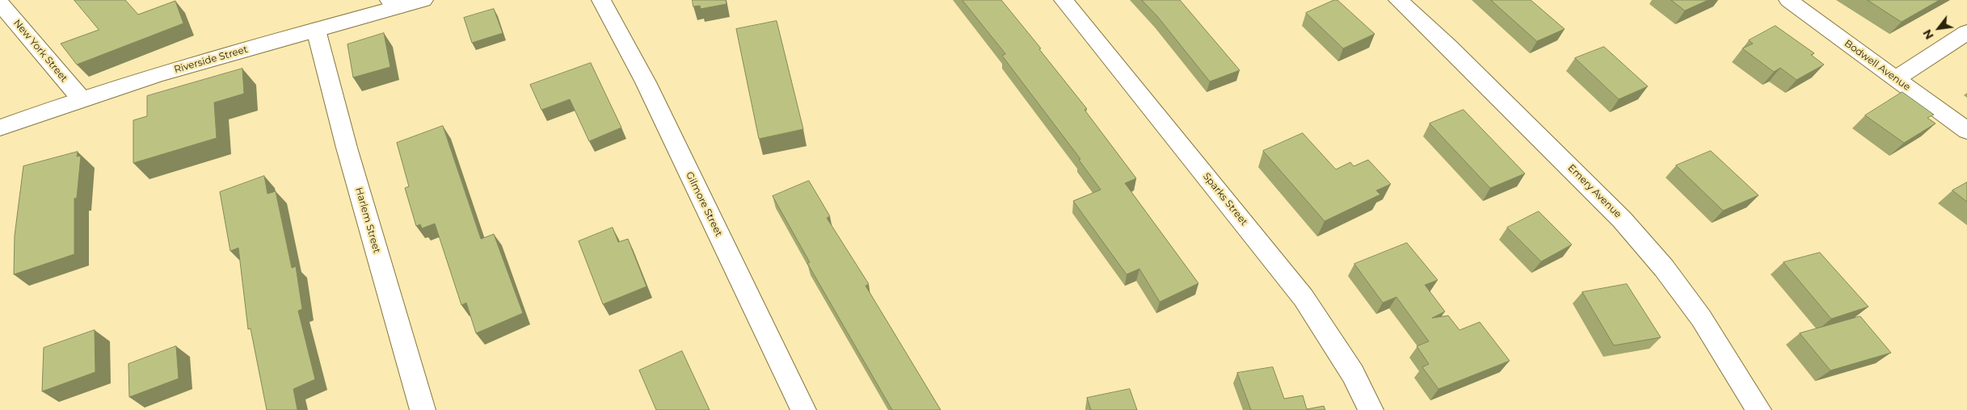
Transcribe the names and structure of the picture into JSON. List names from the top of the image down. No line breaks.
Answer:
{"streets":{"street":["New York Street","Riverside Street","Bodwell Avenue","Emery Avenue","Sparks Street","Gilmore Street","Harlem Street"]},"crossings":[["New York Street","Riverside Street"],["Riverside Street","Harlem Street"]],"north":"bottom left"}
